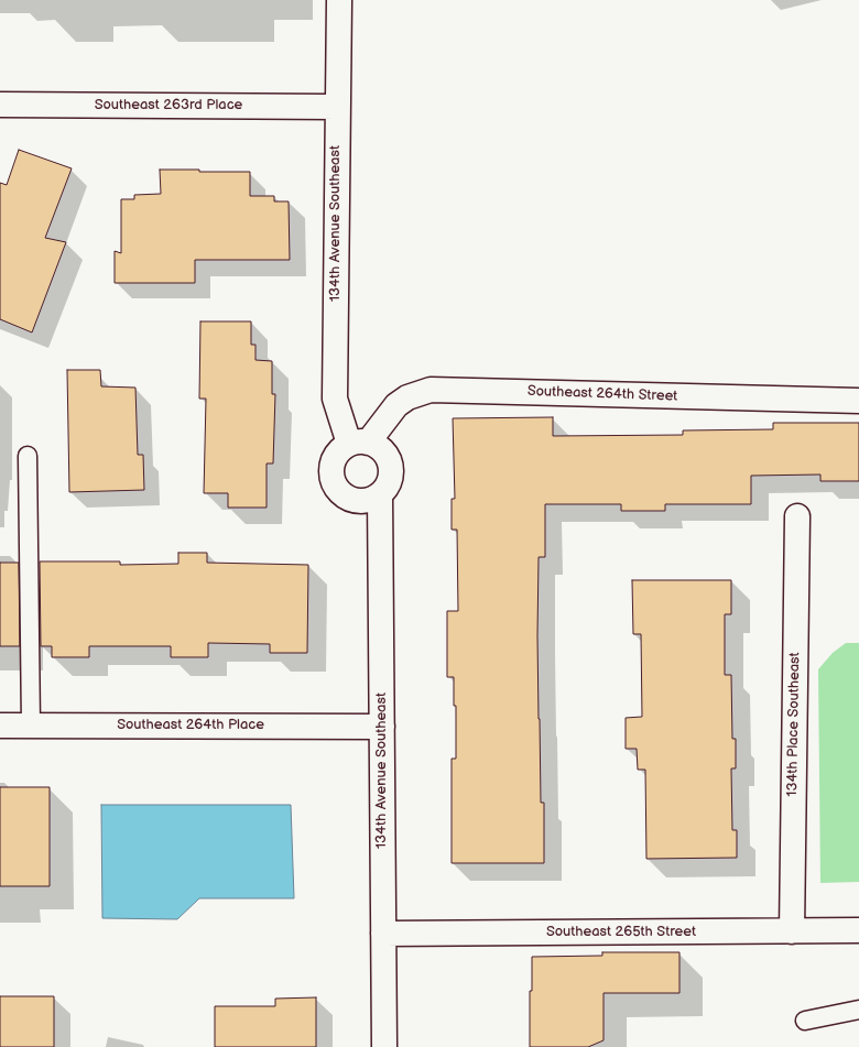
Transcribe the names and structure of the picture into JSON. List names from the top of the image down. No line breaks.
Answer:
{"streets":{"street":["Southeast 263rd Place","134th Avenue Southeast","Southeast 264th Street","134th Place Southeast","Southeast 264th Place","Southeast 265th Street"]},"crossings":[["Southeast 263rd Place","134th Avenue Southeast"],["134th Avenue Southeast","Southeast 264th Street"],["134th Avenue Southeast","Southeast 264th Place"],["134th Avenue Southeast","Southeast 265th Street"],["134th Place Southeast","Southeast 265th Street"]]}
